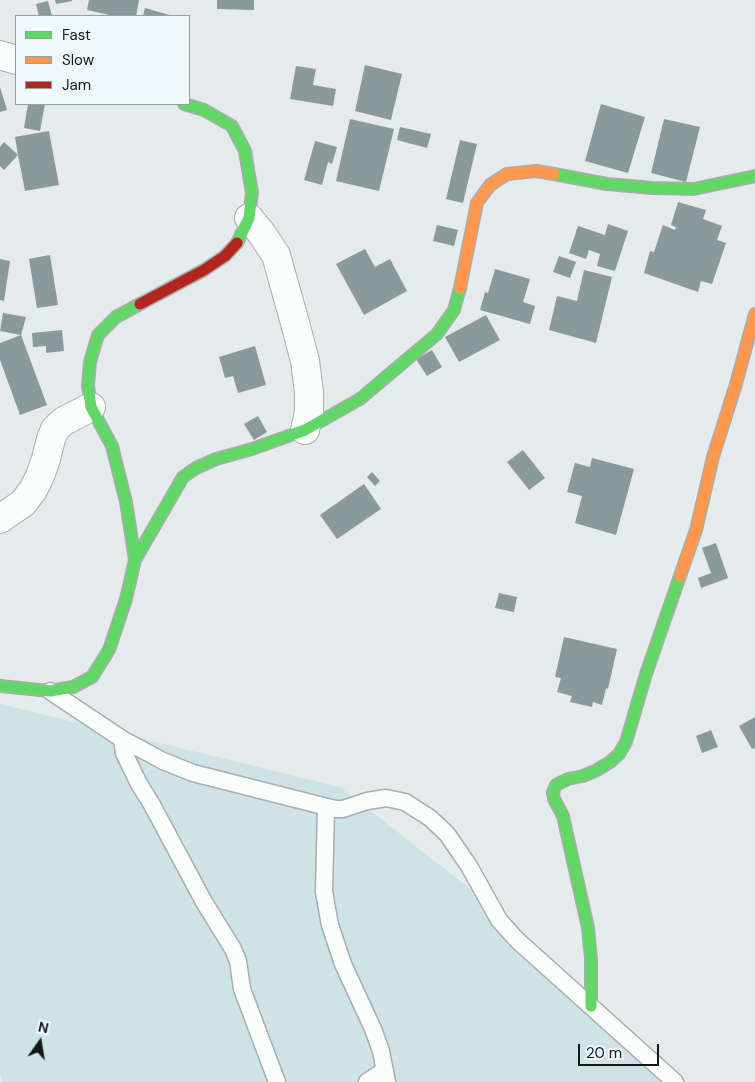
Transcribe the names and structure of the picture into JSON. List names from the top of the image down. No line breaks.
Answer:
{"legend":["Fast","Slow","Jam"],"scale_bar":"20 m","north":"top"}
